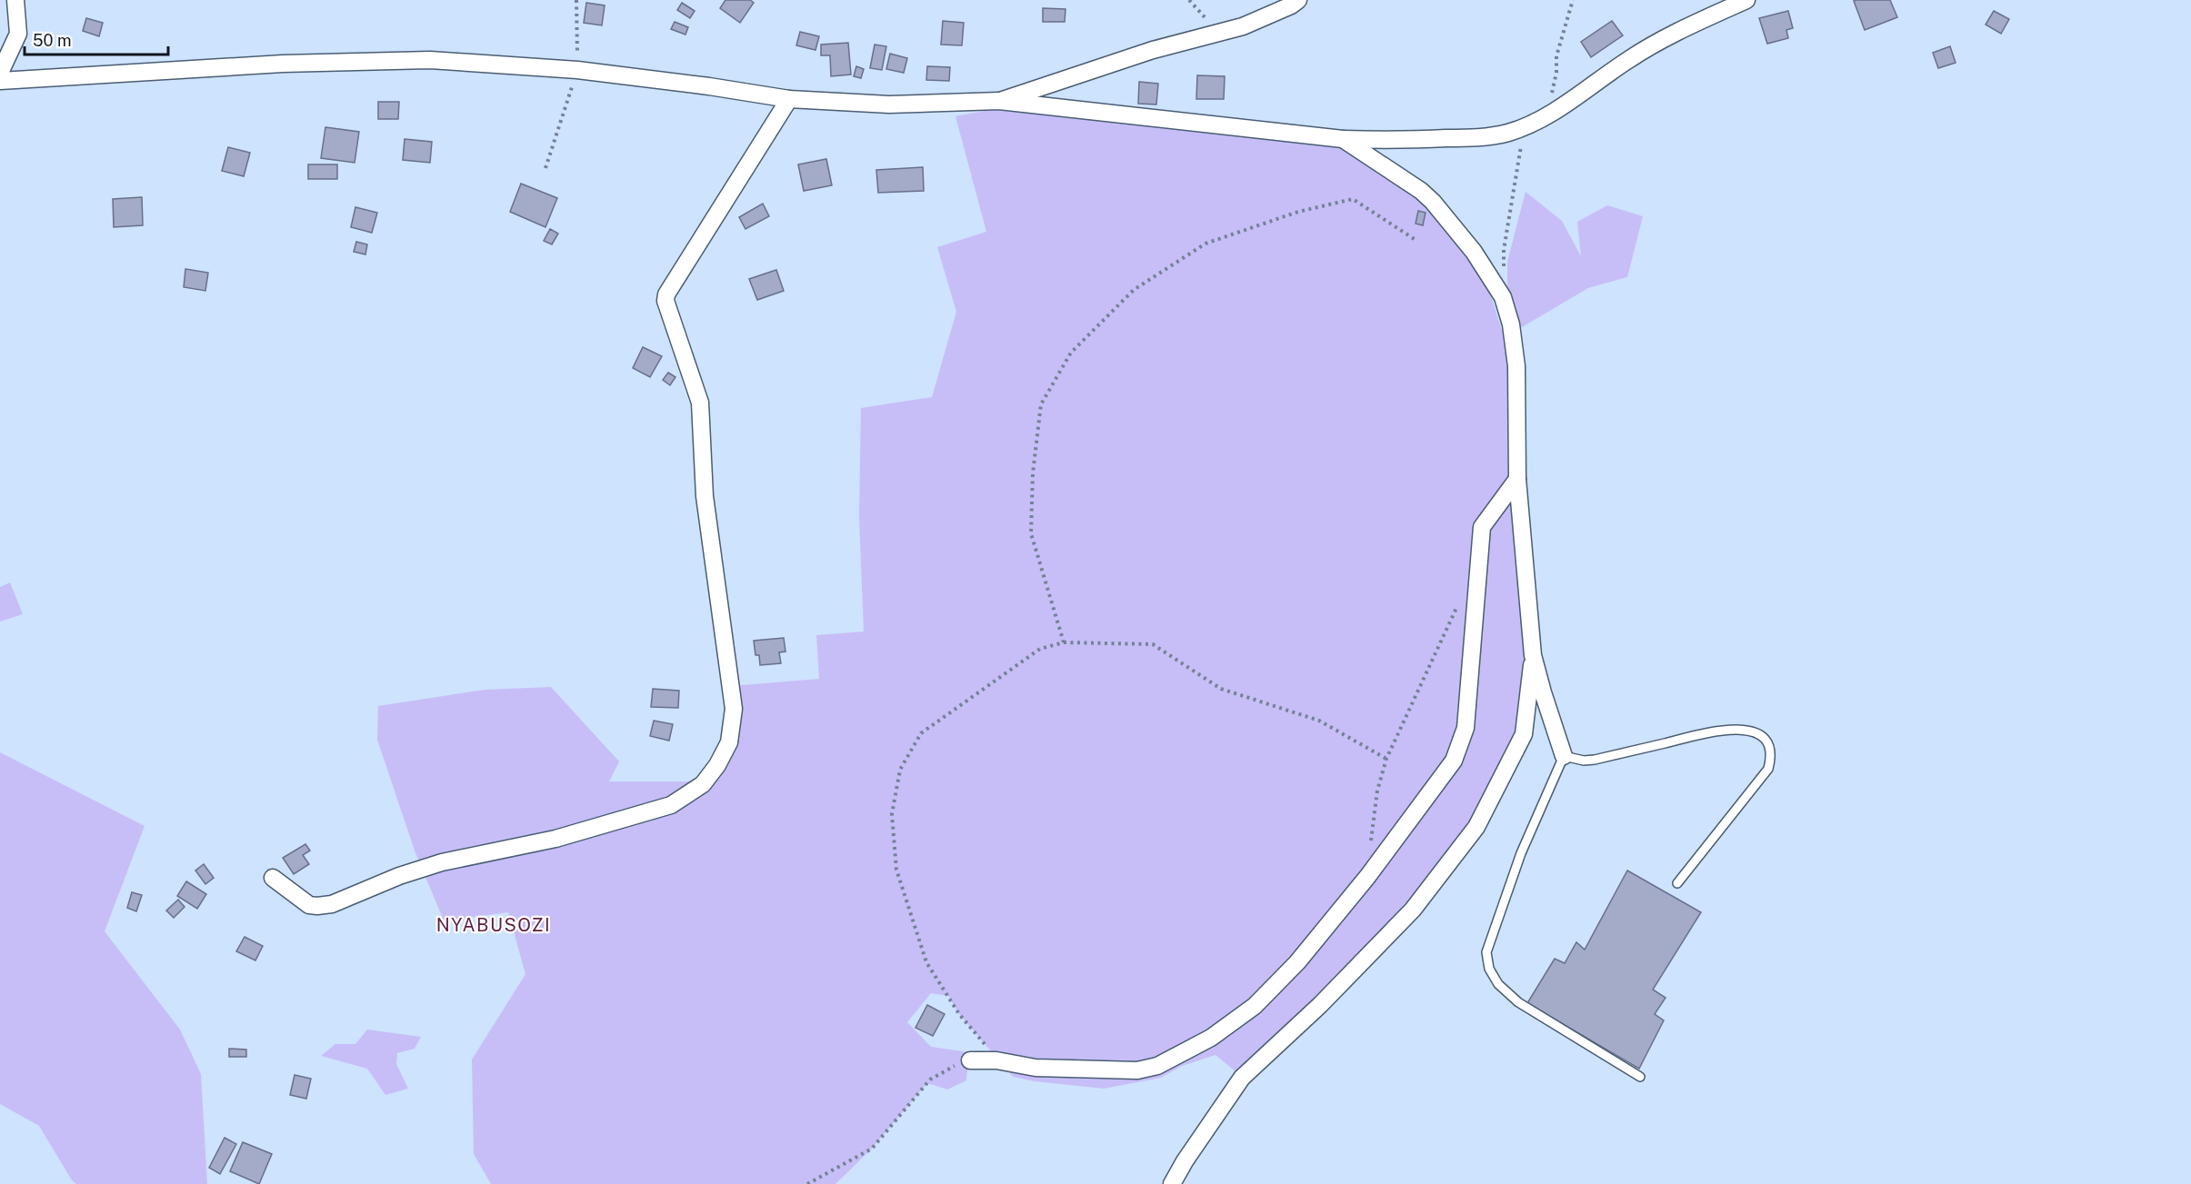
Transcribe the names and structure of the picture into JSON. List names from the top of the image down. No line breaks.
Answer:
{"districts":["NYABUSOZI"],"scale_bar":"50 m"}
